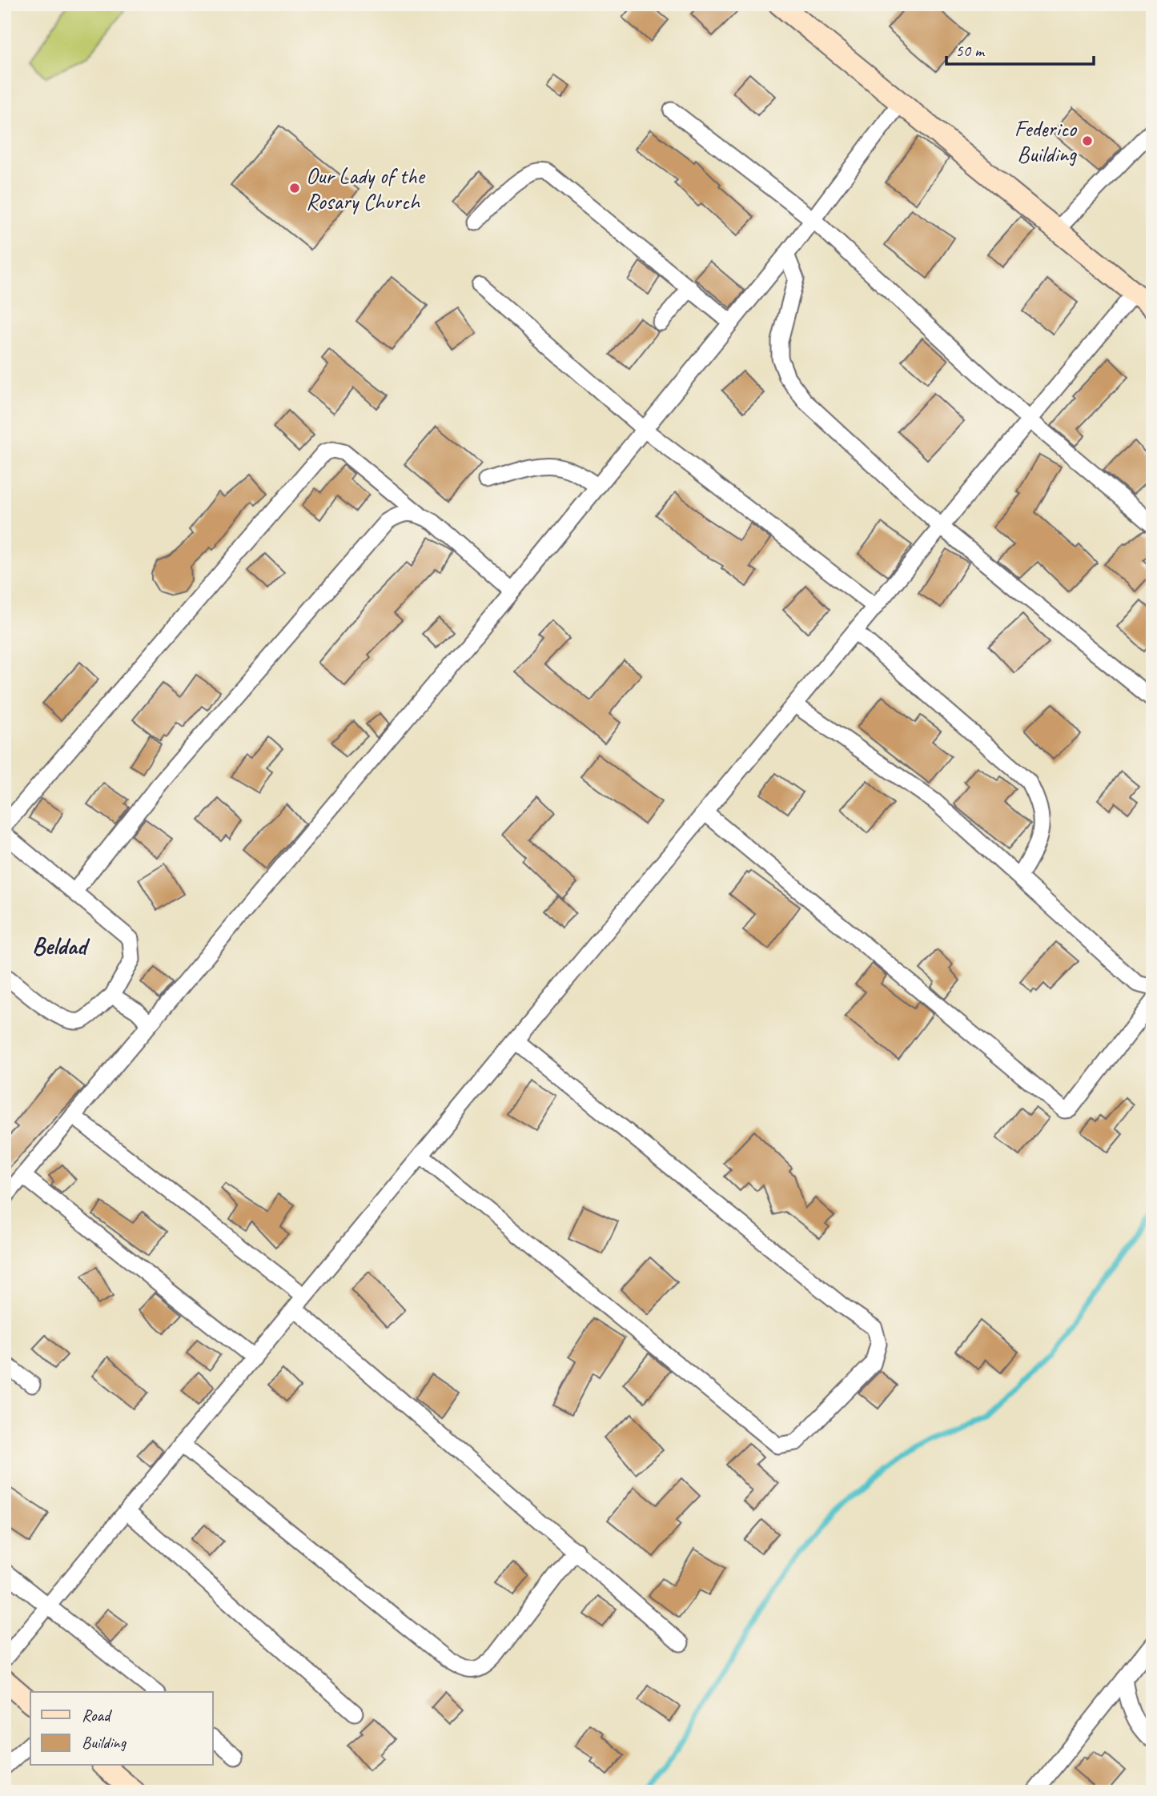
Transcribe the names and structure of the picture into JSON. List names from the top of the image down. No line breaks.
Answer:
{"districts":["Beldad"],"places":["Federico Building","Our Lady of the Rosary Church"],"legend":["Road","Building"],"scale_bar":"50 m"}
